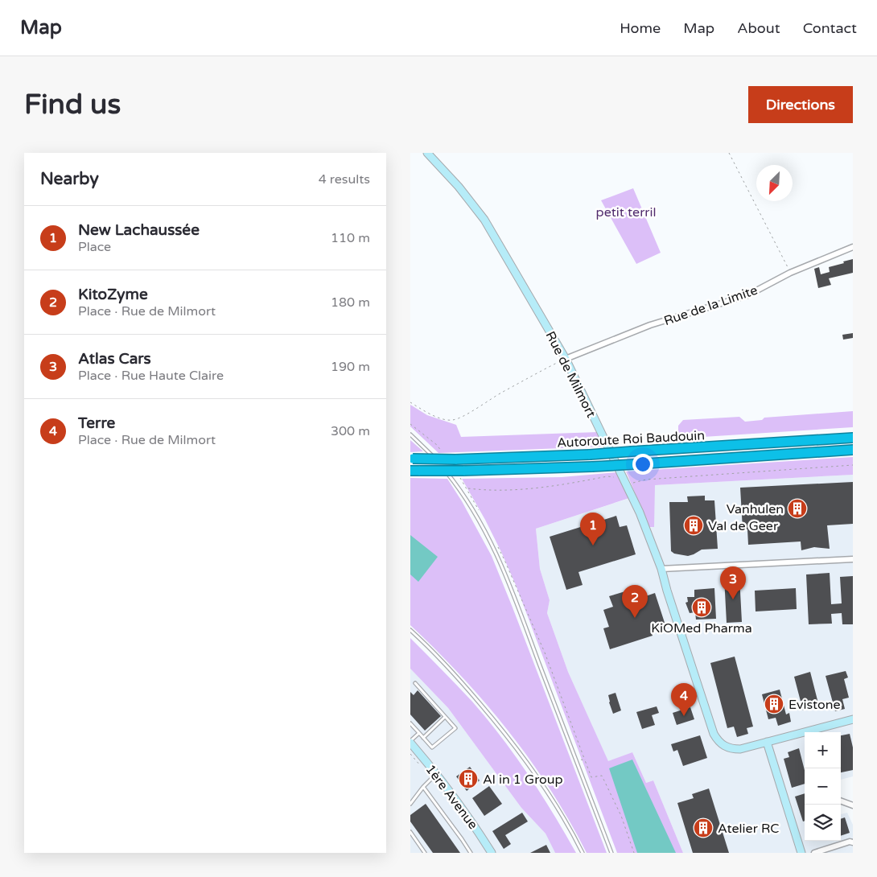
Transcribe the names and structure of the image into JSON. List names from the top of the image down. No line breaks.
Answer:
{"streets":{"highway":["Autoroute Roi Baudouin"],"street":["Rue de la Limite","Rue de Milmort","1ère Avenue"]},"crossings":[["Rue de la Limite","Rue de Milmort"]],"parks":["petit terril"],"places":{"building":["Vanhulen","Val de Geer","KiOMed Pharma","Evistone","Al in 1 Group","Atelier RC"]},"north":"bottom left","page":{"header":"Map","nav":["Home","Map","About","Contact"],"buttons":"Directions","title":"Find us","heading":["Nearby","4 results"],"list":[{"mark":"1","name":"New Lachaussée","note":"Place","value":"110 m"},{"mark":"2","name":"KitoZyme","note":"Place · Rue de Milmort","value":"180 m"},{"mark":"3","name":"Atlas Cars","note":"Place · Rue Haute Claire","value":"190 m"},{"mark":"4","name":"Terre","note":"Place · Rue de Milmort","value":"300 m"}],"pins":["1","3","2","4"],"map_buttons":["+","−"]}}
